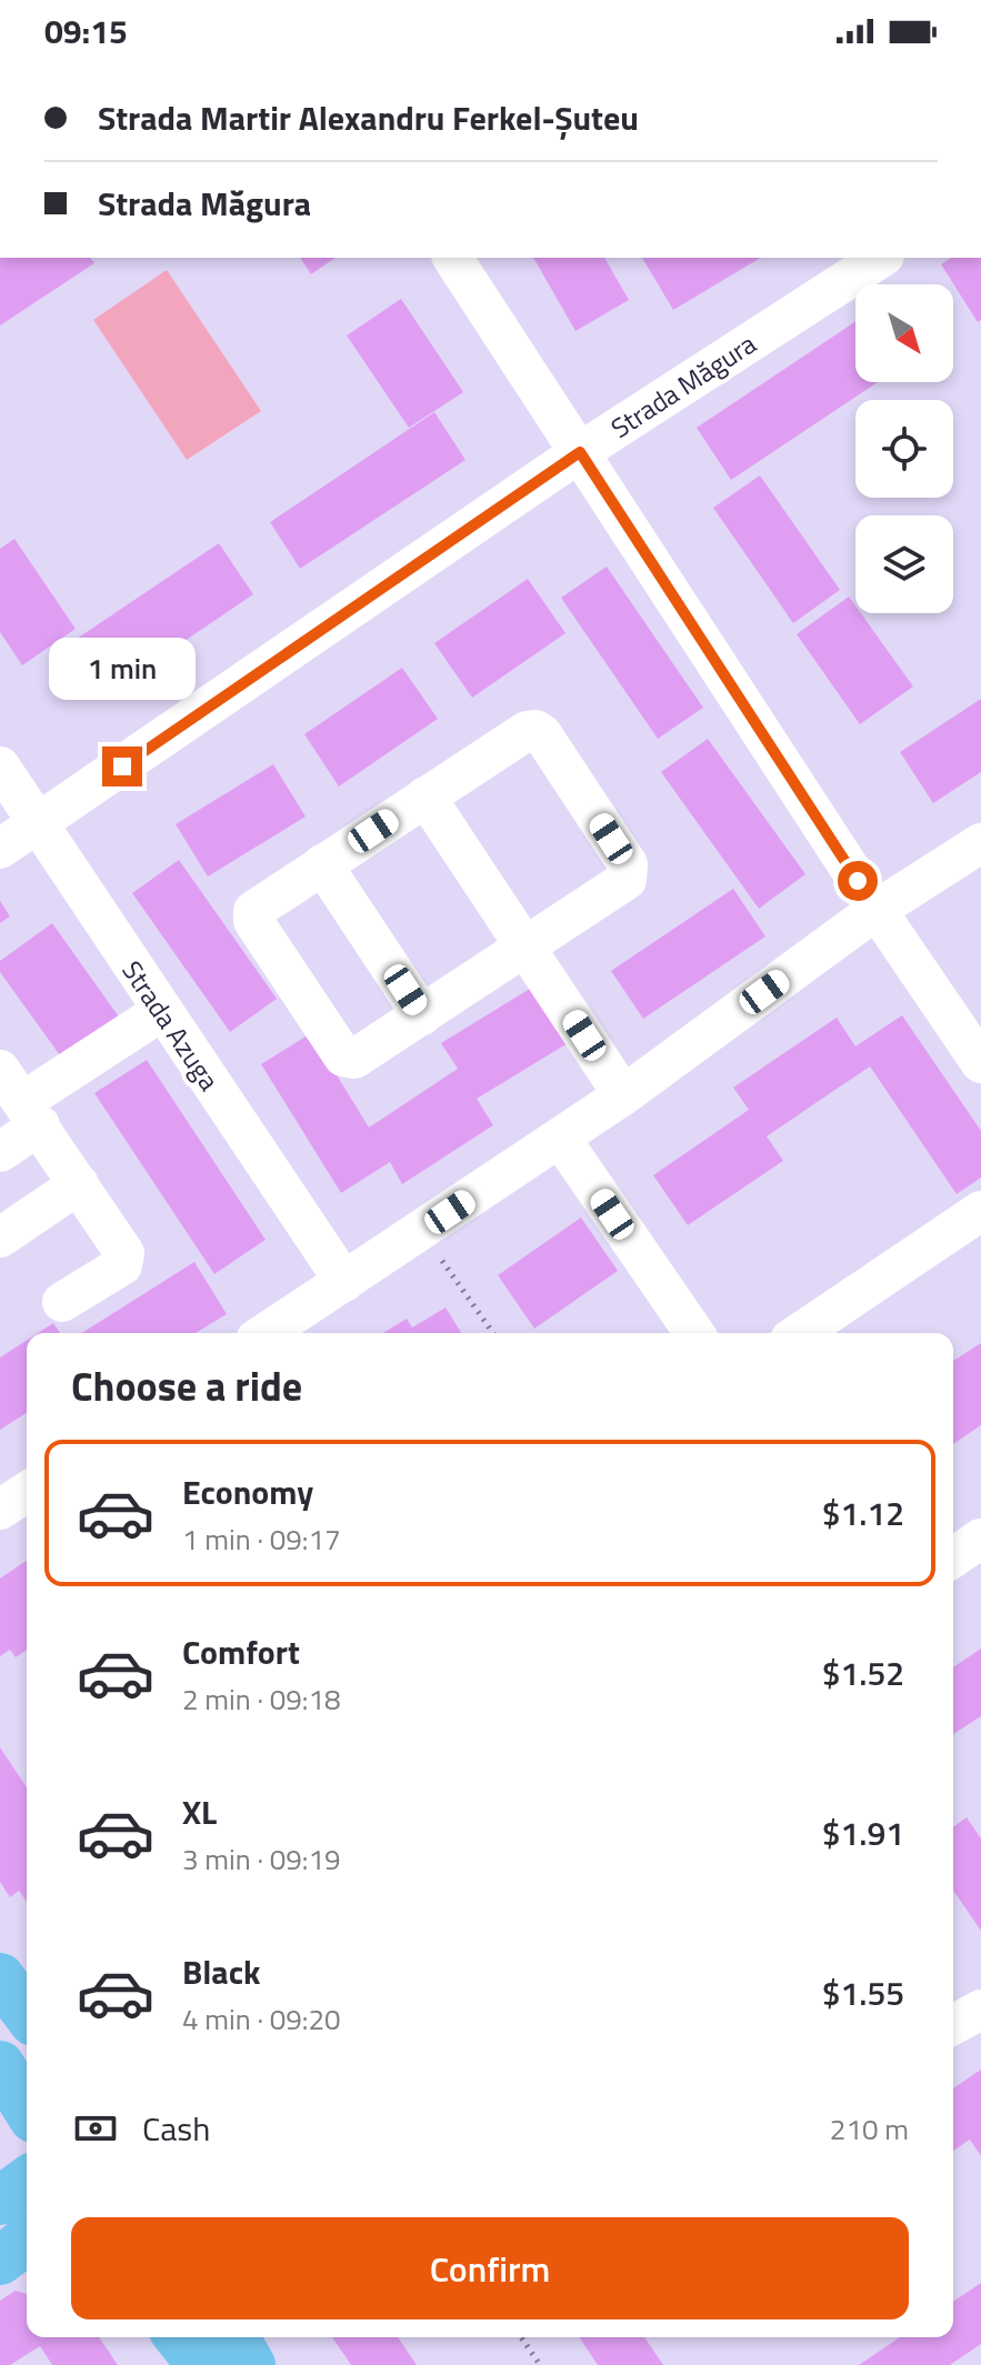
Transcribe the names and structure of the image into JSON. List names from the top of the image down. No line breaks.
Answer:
{"streets":{"street":["Strada Măgura","Strada Azuga"]},"crossings":[["Strada Măgura","Strada Azuga"]],"north":"bottom right","page":{"status":"09:15","banner":["Strada Martir Alexandru Ferkel-Șuteu","Strada Măgura"],"bubble":"1 min","heading":"Choose a ride","list":[{"name":"Economy","note":"1 min · 09:17","value":"$1.12"},{"name":"Comfort","note":"2 min · 09:18","value":"$1.52"},{"name":"XL","note":"3 min · 09:19","value":"$1.91"},{"name":"Black","note":"4 min · 09:20","value":"$1.55"}],"pay":["Cash","210 m"],"buttons":"Confirm"}}
